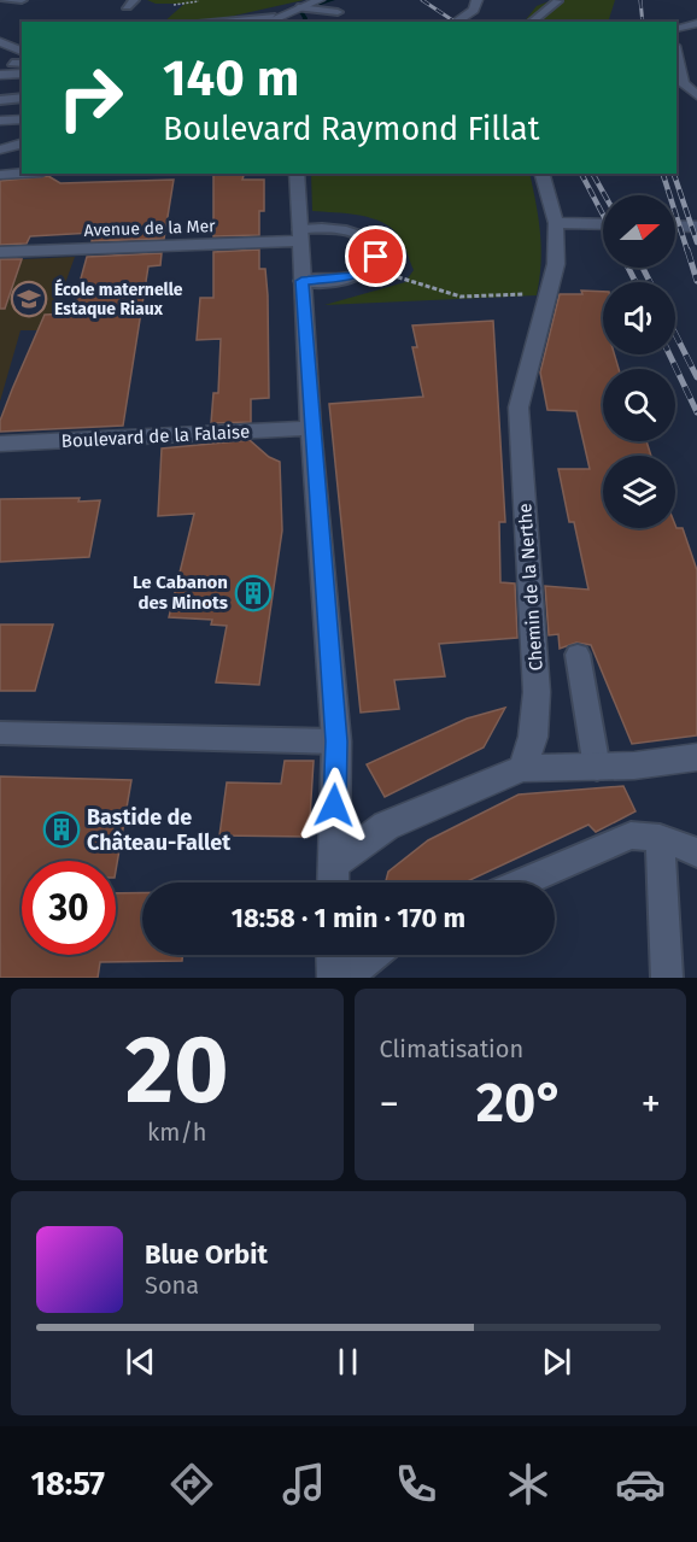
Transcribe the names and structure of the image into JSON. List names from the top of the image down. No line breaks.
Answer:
{"streets":{"street":["Avenue de la Mer","Boulevard de la Falaise","Chemin de la Nerthe"]},"places":{"school or university":["École maternelle Estaque Riaux"],"building":["Le Cabanon des Minots","Bastide de Château-Fallet"]},"north":"right","page":{"turn":["140 m","Boulevard Raymond Fillat"],"limit":"30","trip":"18:58 · 1 min · 170 m","tile":[["20","km/h"],"Climatisation"],"heat":["−","20°","+"],"song":["Blue Orbit","Sona"],"tabs":"18:57"}}
